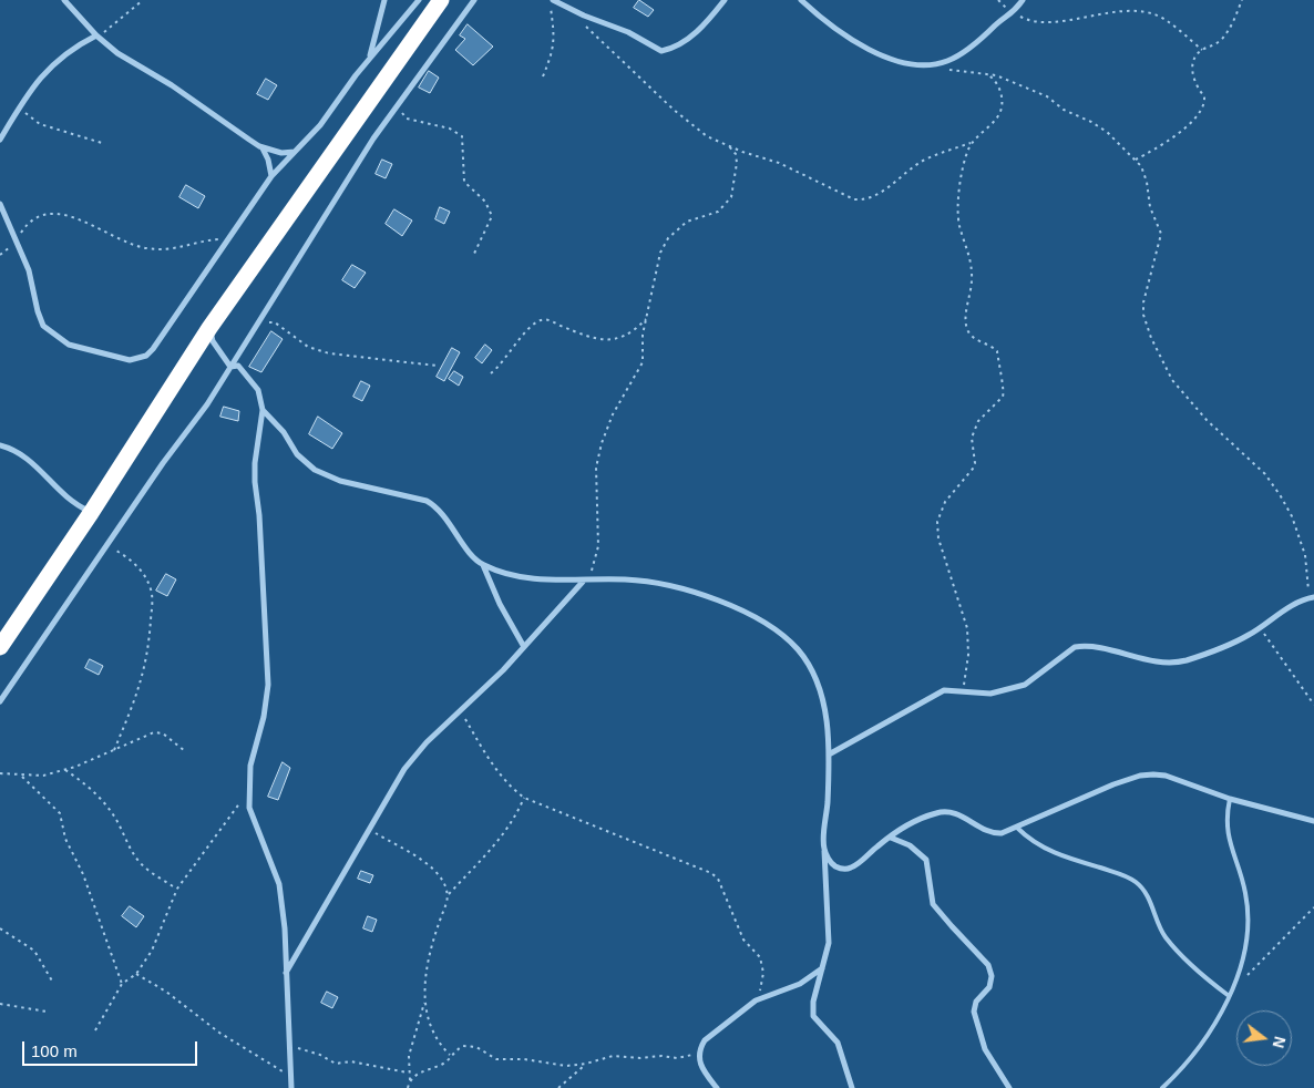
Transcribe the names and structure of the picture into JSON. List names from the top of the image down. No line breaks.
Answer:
{"scale_bar":"100 m","north":"right"}
